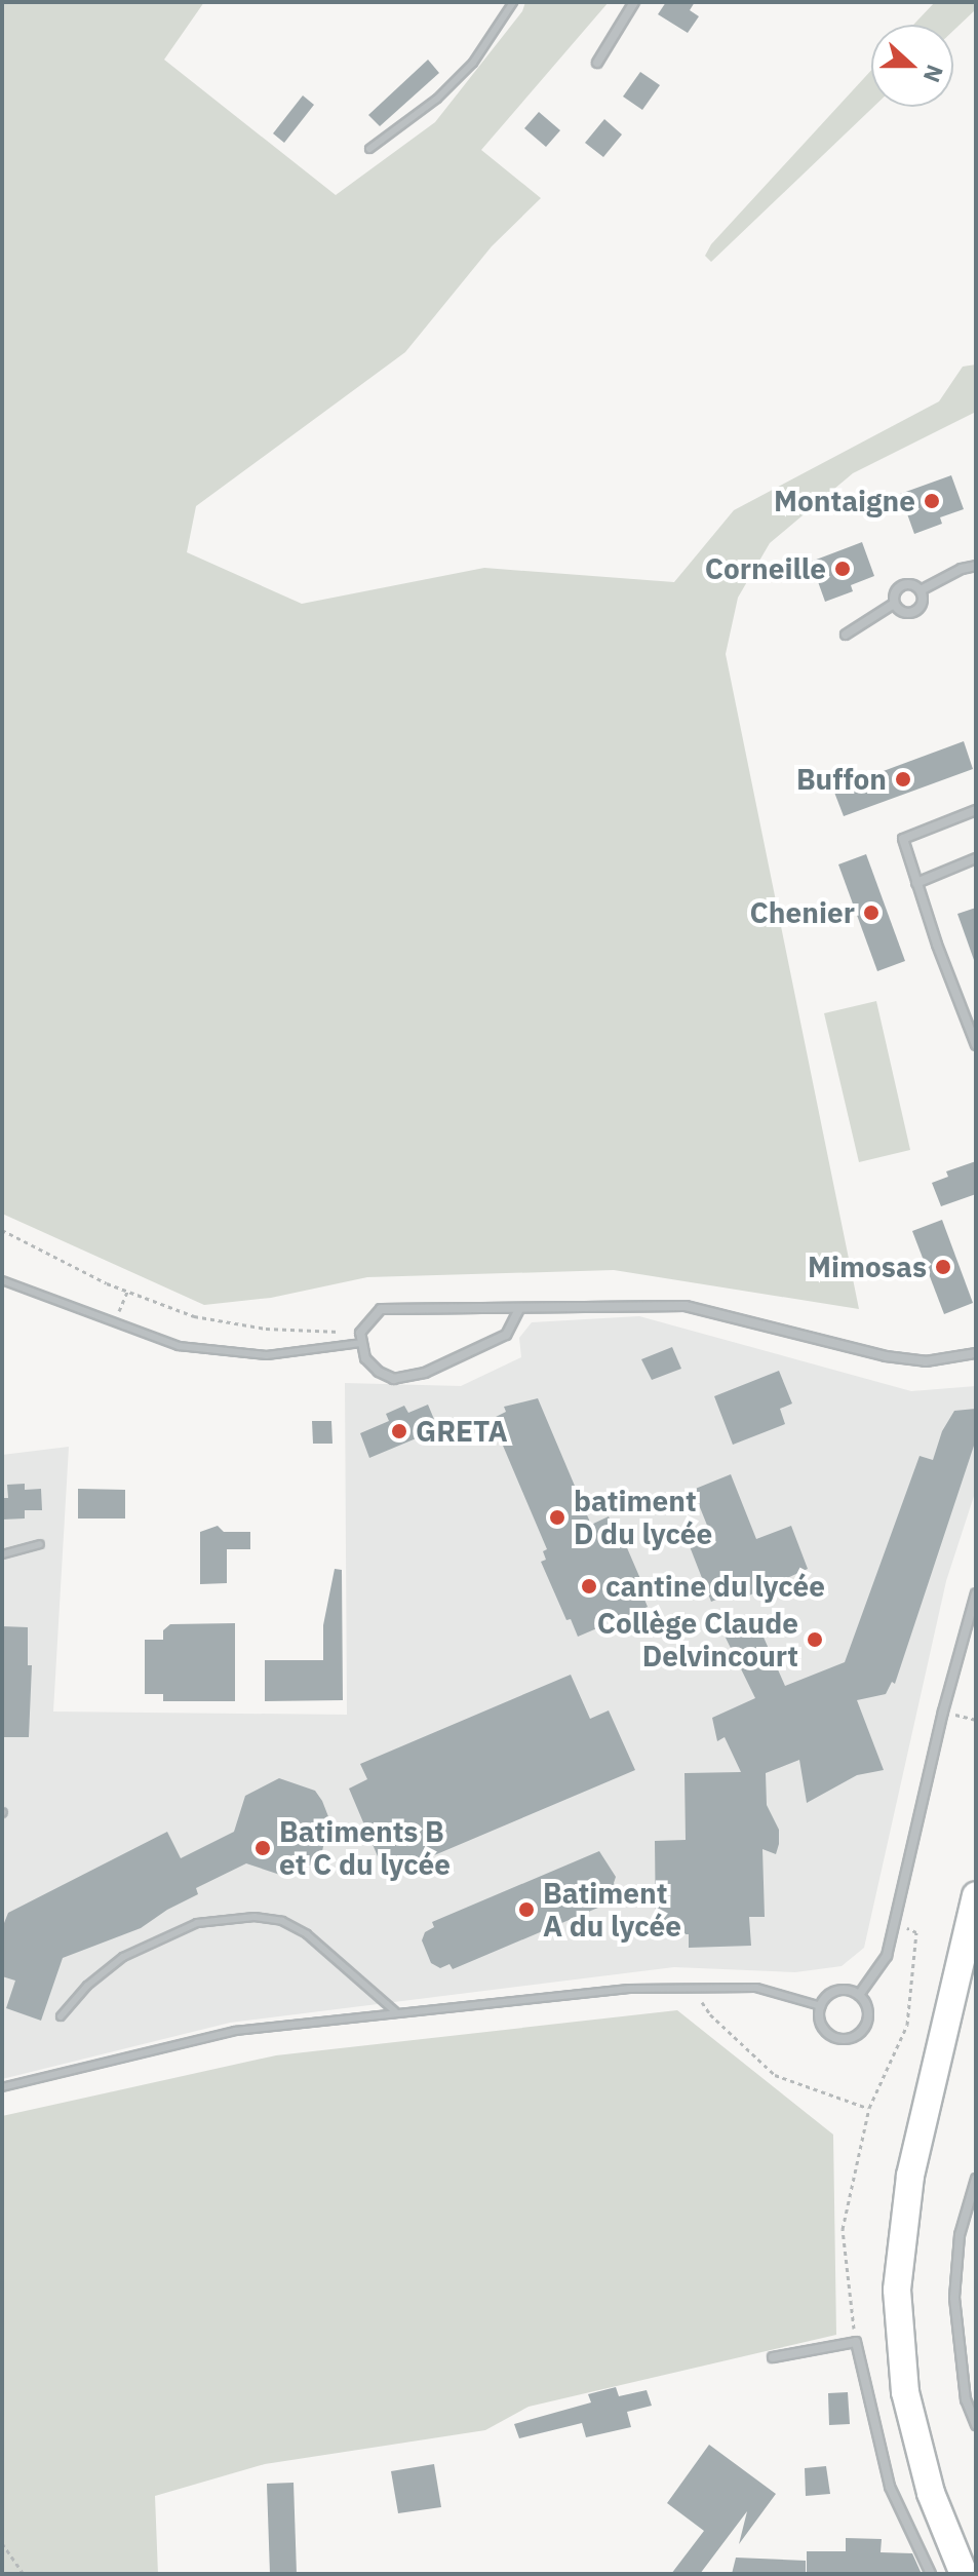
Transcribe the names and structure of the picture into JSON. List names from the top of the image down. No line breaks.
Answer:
{"places":["Montaigne","Corneille","Buffon","Chenier","Mimosas","GRETA","batiment D du lycée","cantine du lycée","Collège Claude Delvincourt","Batiments B et C du lycée","Batiment A du lycée"],"north":"right"}
